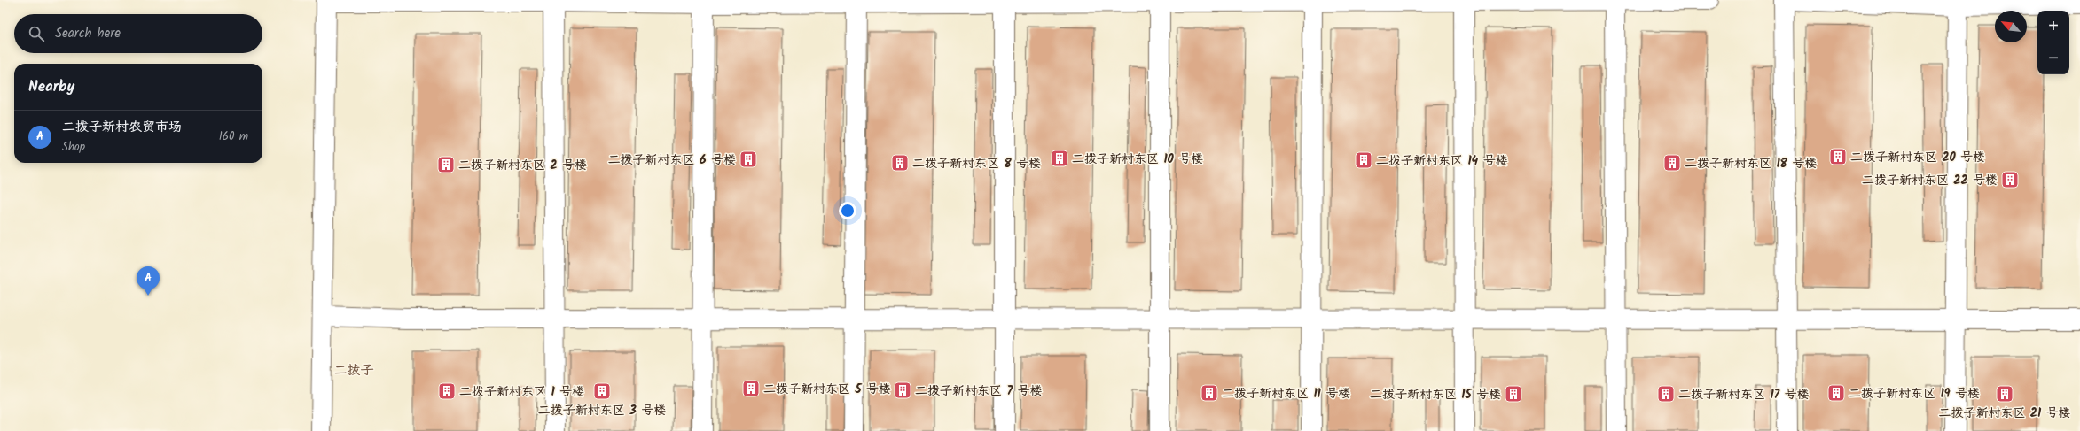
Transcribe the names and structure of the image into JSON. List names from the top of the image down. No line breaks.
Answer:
{"districts":["二拔子"],"places":{"building":["二拨子新村东区 20 号楼","二拨子新村东区 10 号楼","二拨子新村东区 6 号楼","二拨子新村东区 14 号楼","二拨子新村东区 8 号楼","二拨子新村东区 18 号楼","二拨子新村东区 2 号楼","二拨子新村东区 22 号楼","二拨子新村东区 5 号楼","二拨子新村东区 7 号楼","二拨子新村东区 1 号楼","二拨子新村东区 3 号楼","二拨子新村东区 11 号楼","二拨子新村东区 19 号楼","二拨子新村东区 15 号楼","二拨子新村东区 17 号楼","二拨子新村东区 21 号楼"]},"north":"top left","page":{"map_buttons":["+","−"],"search":"Search here","heading":"Nearby","list":[{"mark":"A","name":"二拨子新村农贸市场","note":"Shop","value":"160 m"}],"pins":"A"}}
